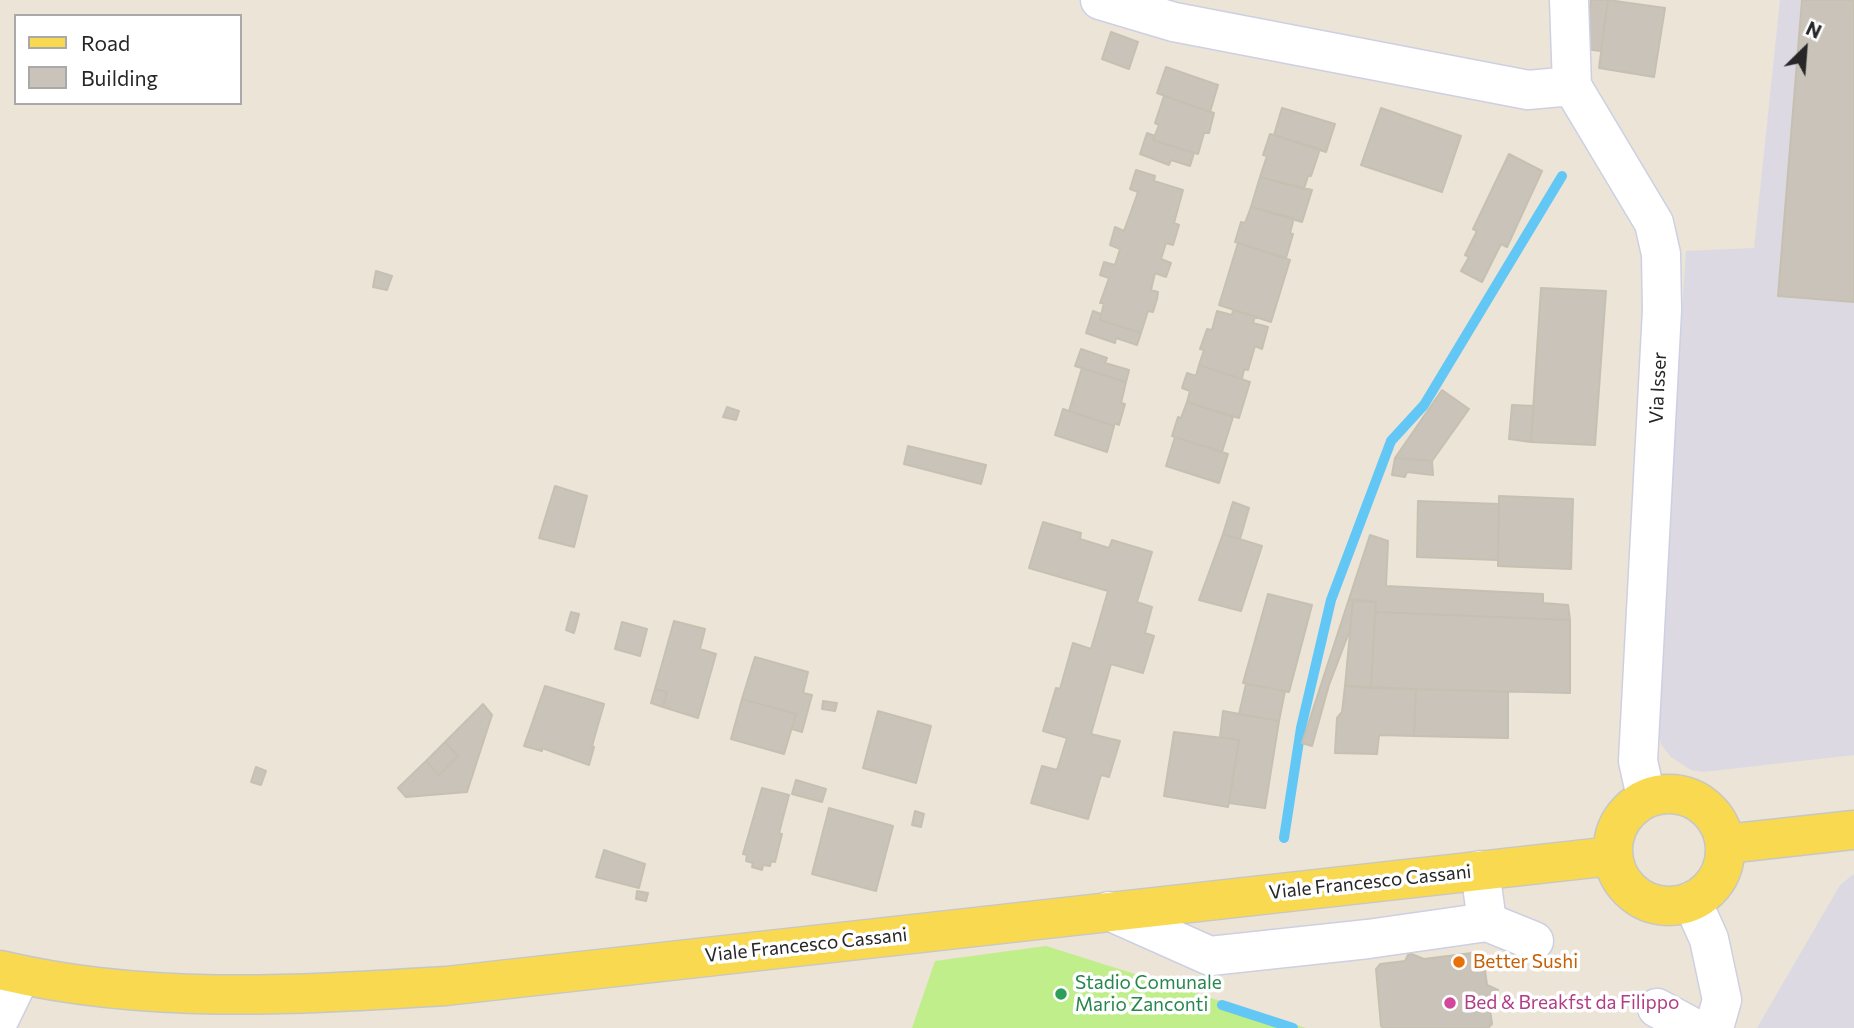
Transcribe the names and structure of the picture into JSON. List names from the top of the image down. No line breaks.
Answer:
{"streets":{"main road":["Viale Francesco Cassani"],"street":["Via Isser"]},"crossings":[["Via Isser","Viale Francesco Cassani"]],"places":["Better Sushi","Stadio Comunale Mario Zanconti","Bed & Breakfst da Filippo"],"legend":["Road","Building"],"north":"top right"}
